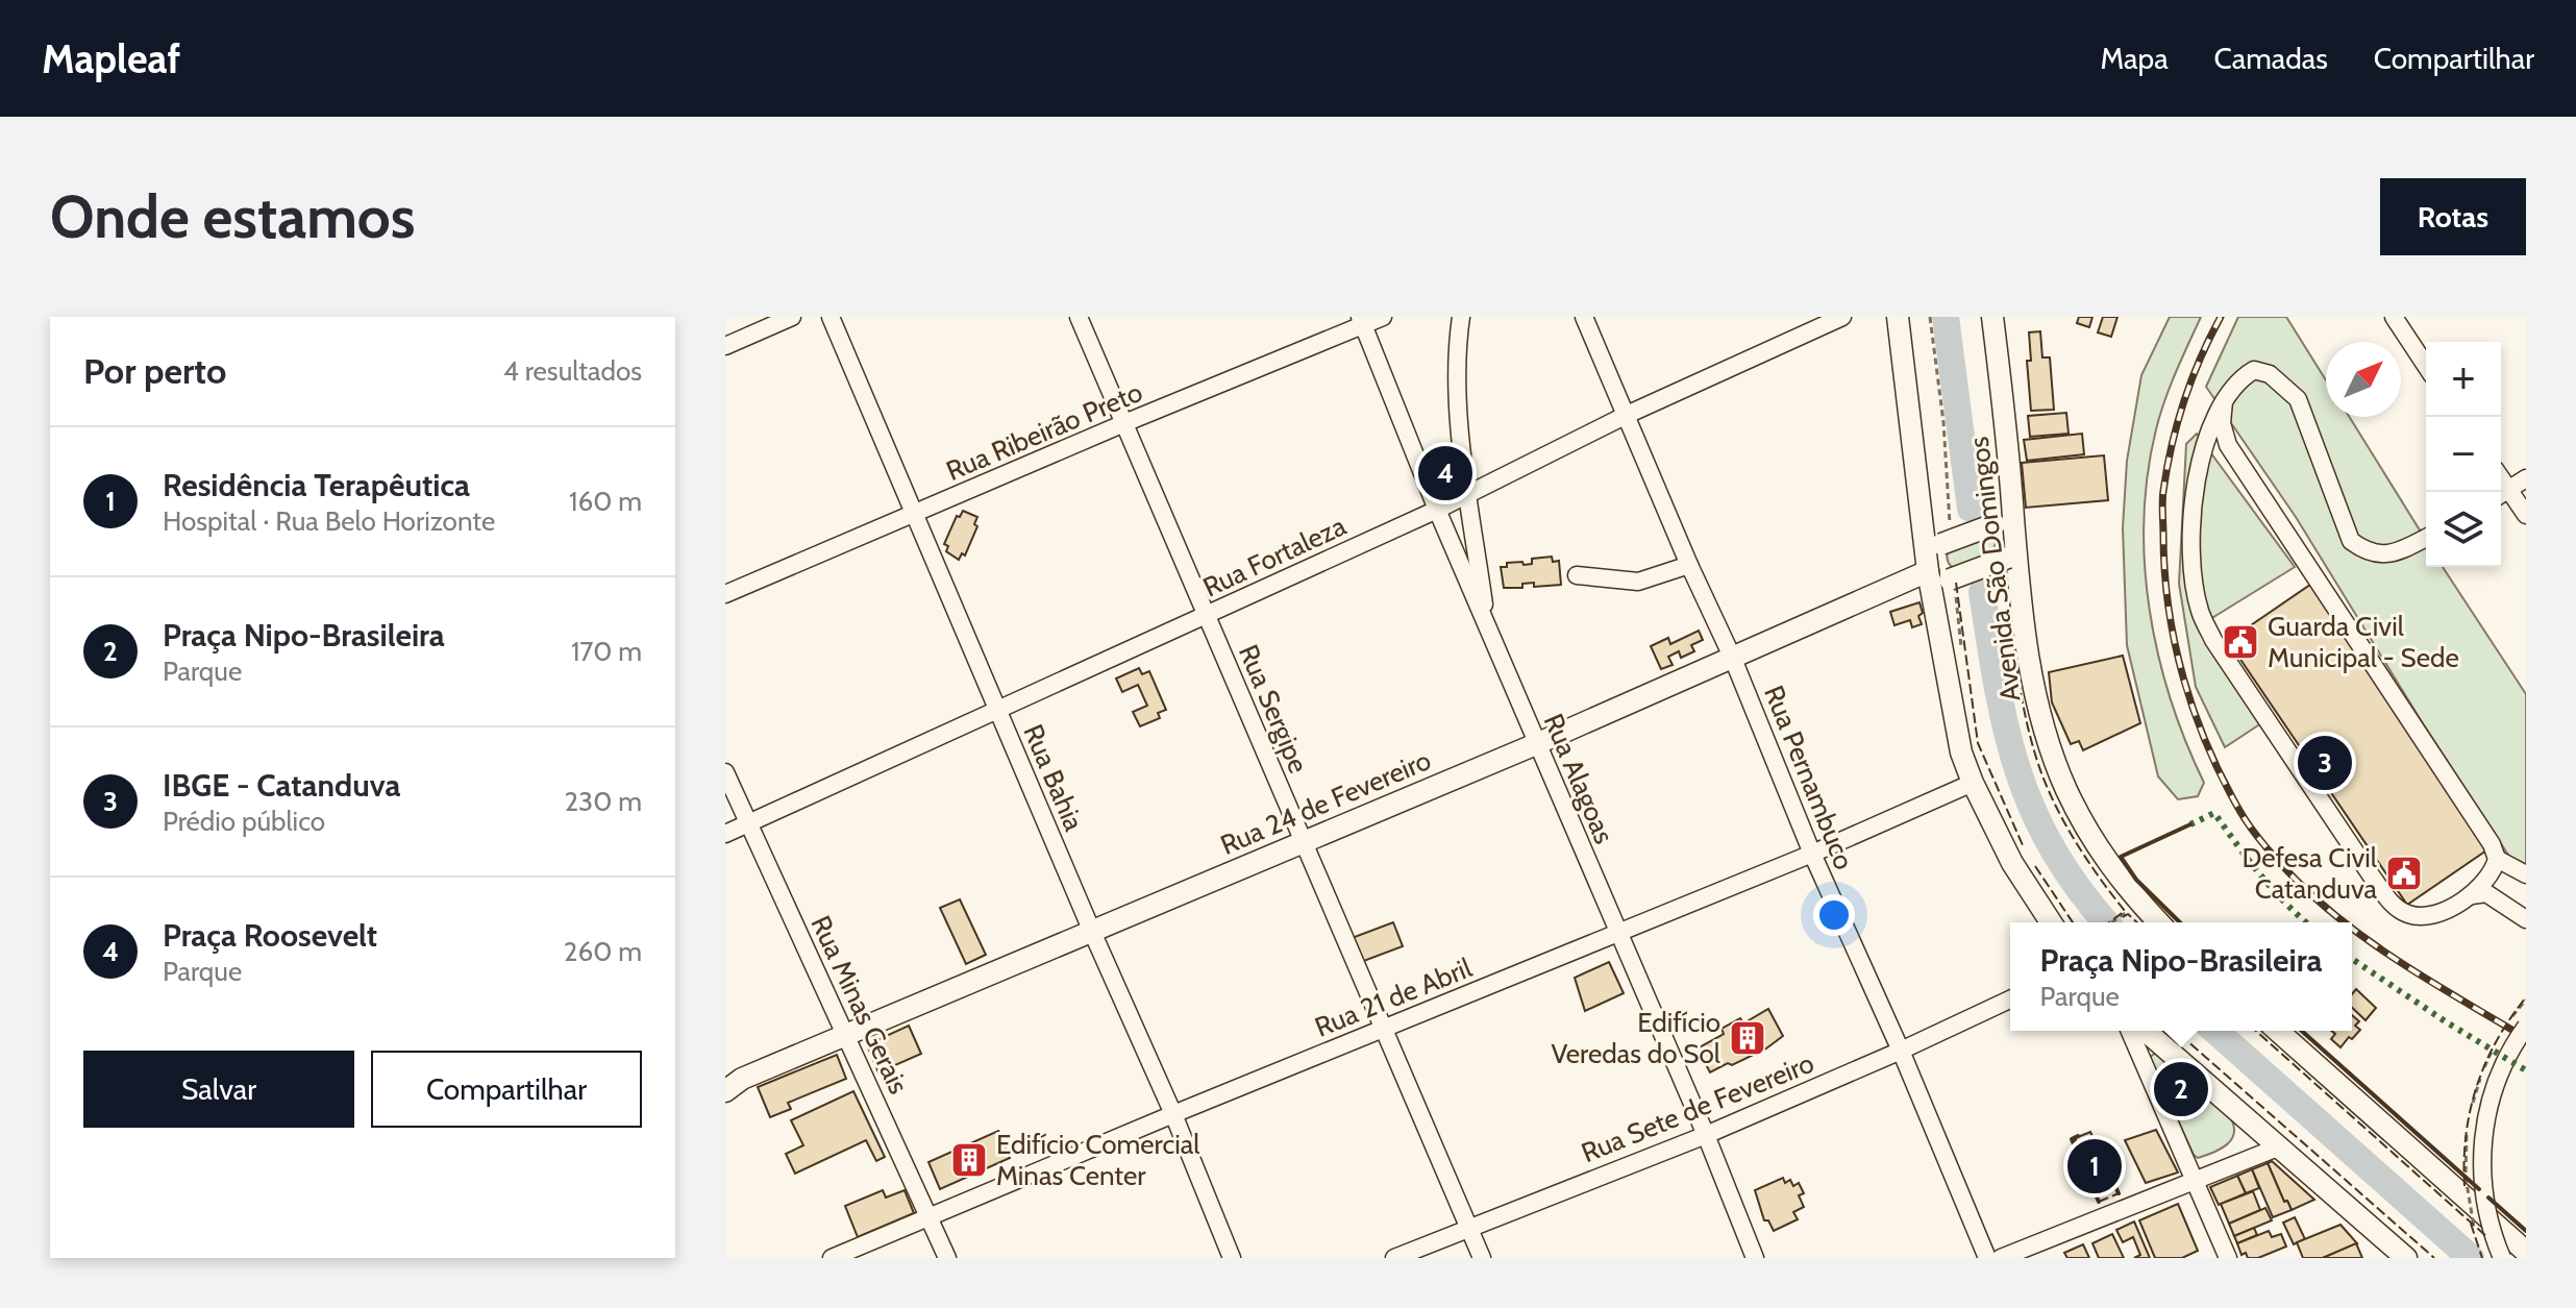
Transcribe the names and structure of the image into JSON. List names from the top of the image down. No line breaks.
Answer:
{"streets":{"main road":["Avenida São Domingos","Rua 24 de Fevereiro"],"street":["Rua Ribeirão Preto","Rua Fortaleza","Rua Sergipe","Rua Bahia","Rua Pernambuco","Rua Alagoas","Rua 21 de Abril","Rua Minas Gerais","Rua Sete de Fevereiro"]},"crossings":[["Rua Ribeirão Preto","Rua Sergipe"],["Rua Ribeirão Preto","Rua Bahia"],["Rua Ribeirão Preto","Rua Alagoas"],["Rua Fortaleza","Rua Sergipe"],["Rua Fortaleza","Rua Bahia"],["Rua Fortaleza","Rua Pernambuco"],["Rua Fortaleza","Rua Alagoas"],["Rua Fortaleza","Rua Minas Gerais"],["Rua Sergipe","Rua 24 de Fevereiro"],["Rua Sergipe","Rua 21 de Abril"],["Rua Sergipe","Rua Sete de Fevereiro"],["Rua Bahia","Rua 24 de Fevereiro"],["Rua Bahia","Rua 21 de Abril"],["Rua Pernambuco","Rua 24 de Fevereiro"],["Rua Pernambuco","Rua 21 de Abril"],["Rua Pernambuco","Rua Sete de Fevereiro"],["Rua Alagoas","Rua 24 de Fevereiro"],["Rua Alagoas","Rua 21 de Abril"],["Rua Alagoas","Rua Sete de Fevereiro"],["Rua 24 de Fevereiro","Rua Minas Gerais"],["Rua 21 de Abril","Rua Minas Gerais"]],"places":{"public building":["Guarda Civil Municipal - Sede","Defesa Civil Catanduva"],"building":["Edifício Veredas do Sol","Edifício Comercial Minas Center"]},"north":"top right","page":{"header":"Mapleaf","nav":["Mapa","Camadas","Compartilhar"],"buttons":["Rotas",["Salvar","Compartilhar"]],"title":"Onde estamos","heading":["Por perto","4 resultados"],"map_buttons":["+","−"],"list":[{"mark":"1","name":"Residência Terapêutica","note":"Hospital · Rua Belo Horizonte","value":"160 m"},{"mark":"2","name":"Praça Nipo-Brasileira","note":"Parque","value":"170 m"},{"mark":"3","name":"IBGE - Catanduva","note":"Prédio público","value":"230 m"},{"mark":"4","name":"Praça Roosevelt","note":"Parque","value":"260 m"}],"pins":["4","3","2","1"],"popup":["Praça Nipo-Brasileira","Parque"]}}
